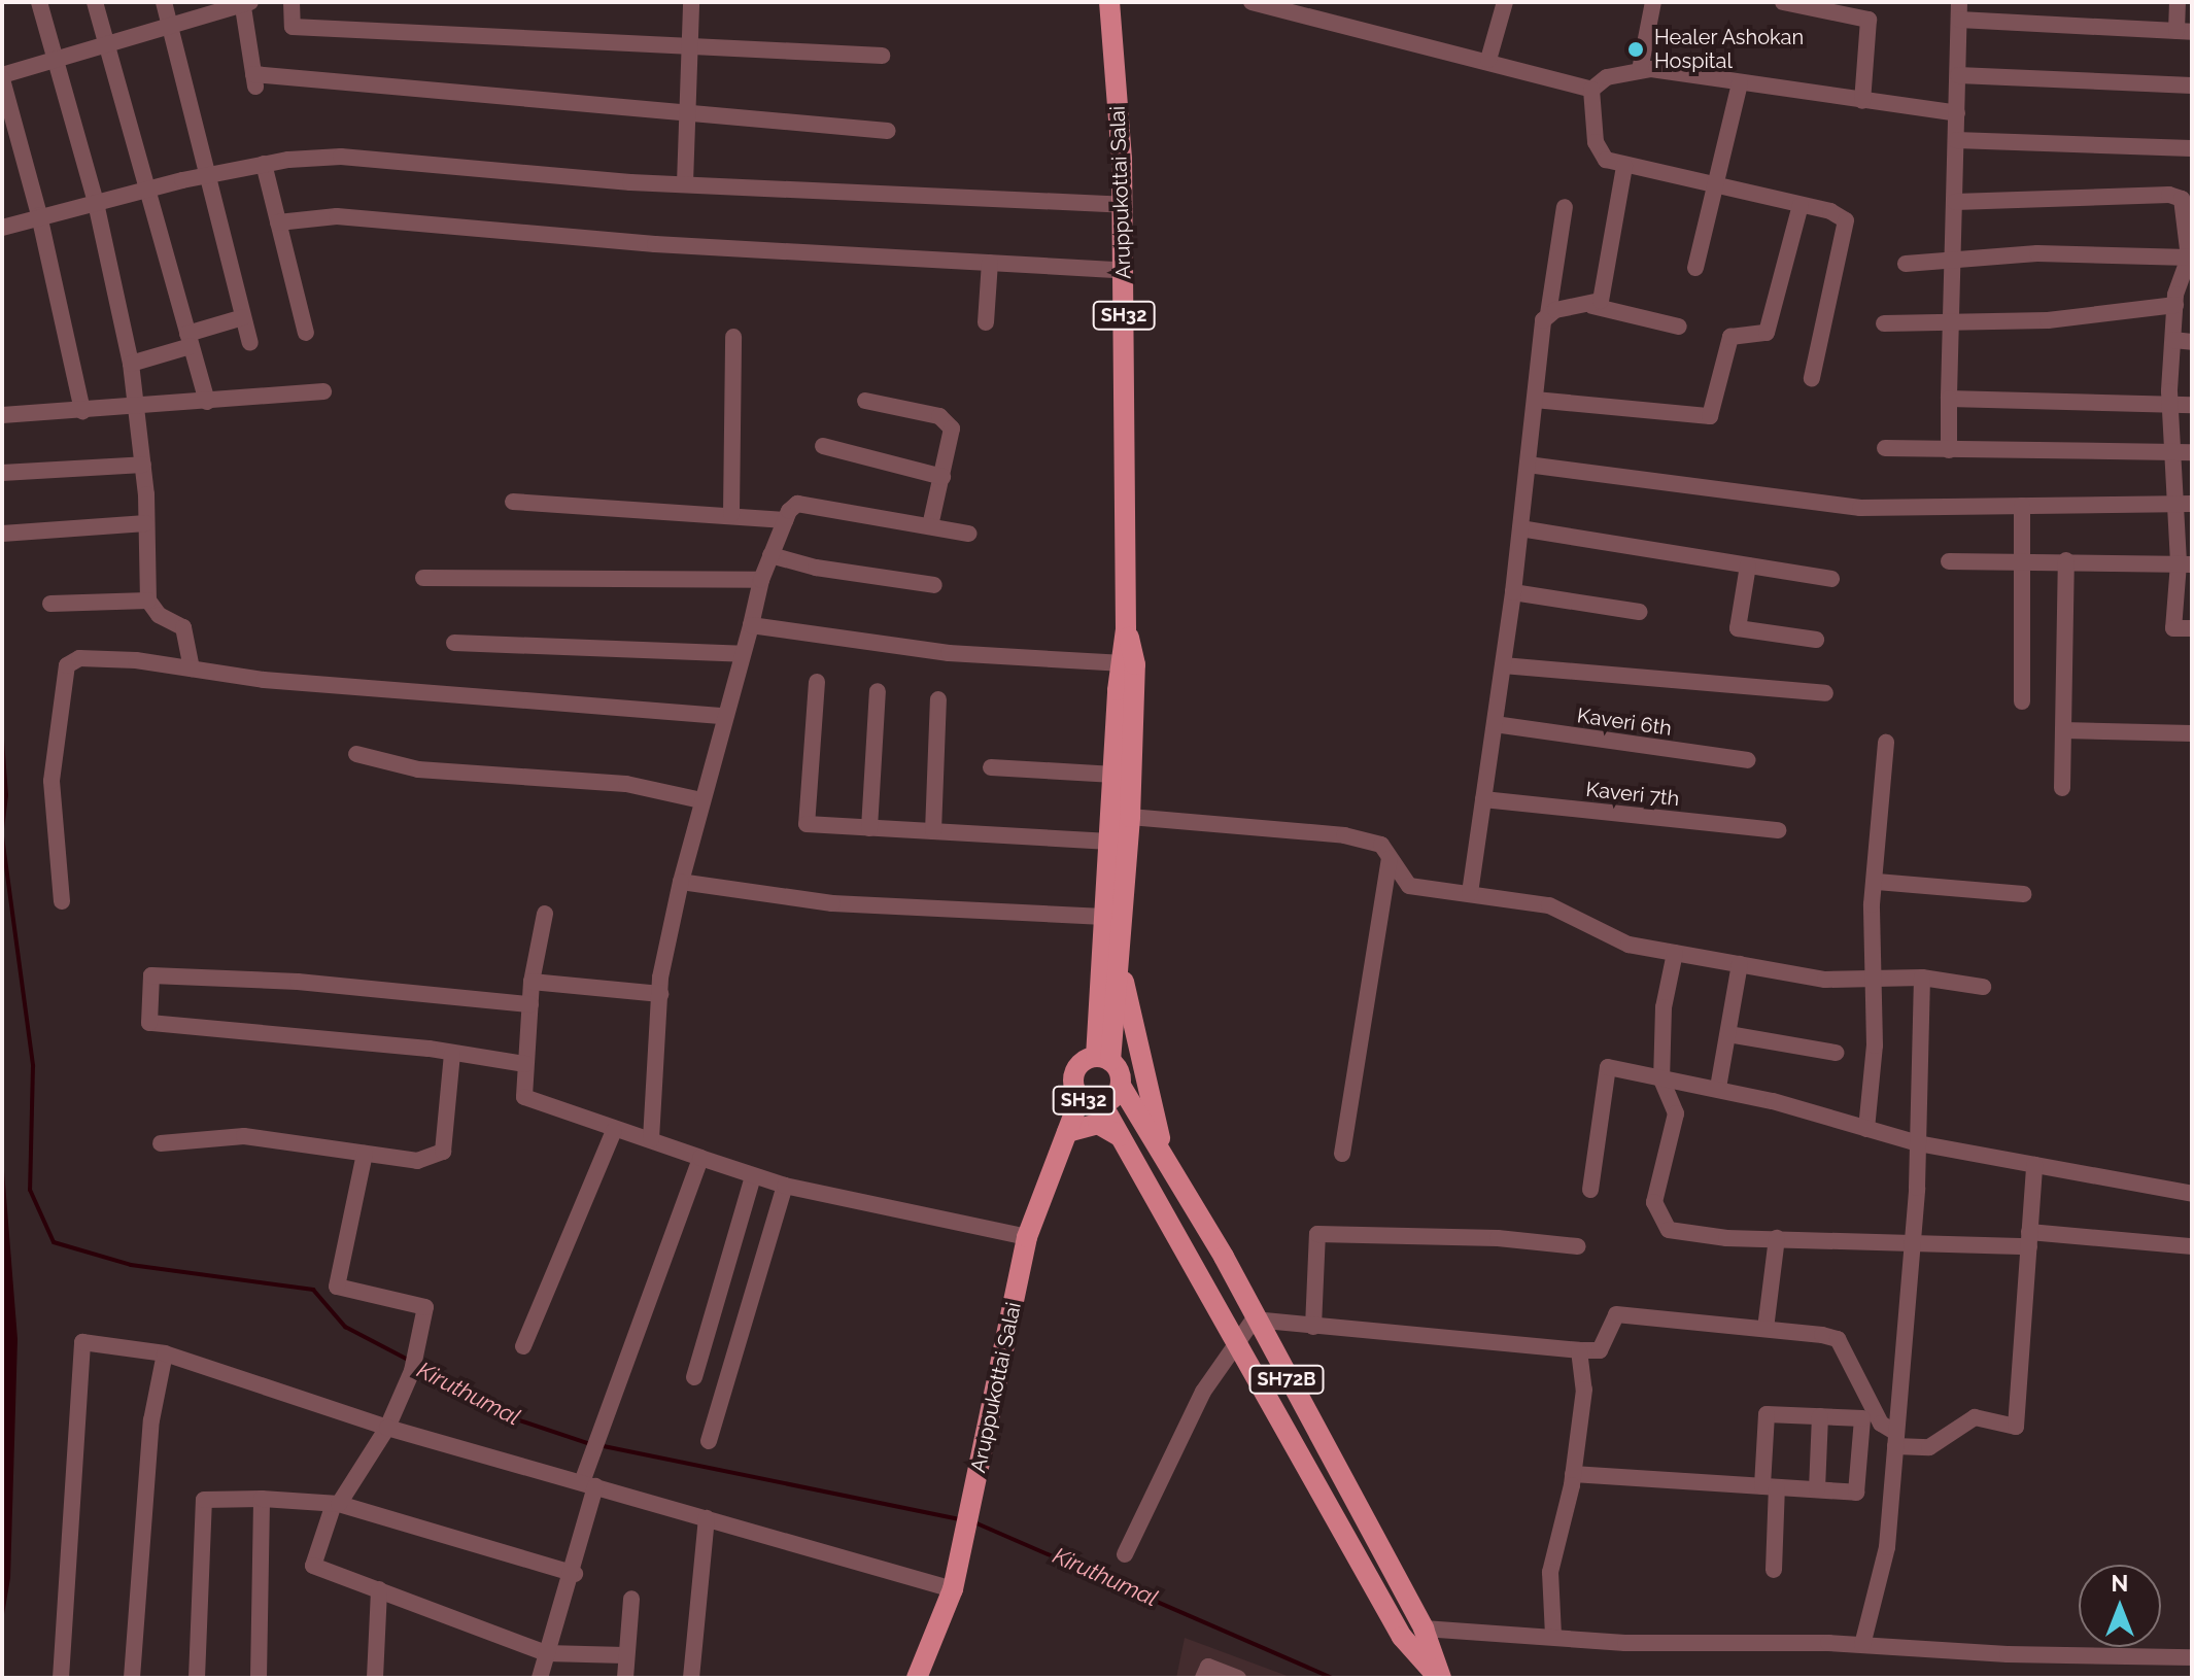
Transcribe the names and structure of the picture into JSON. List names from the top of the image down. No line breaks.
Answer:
{"streets":{"main road":["Aruppukottai Salai","SH32","SH72B"],"street":["Kaveri 6th","Kaveri 7th"]},"crossings":[["Aruppukottai Salai","SH32"],["Aruppukottai Salai","SH72B"],["SH32","SH72B"]],"water":["Kiruthumal"],"places":["Healer Ashokan Hospital"],"north":"top"}
